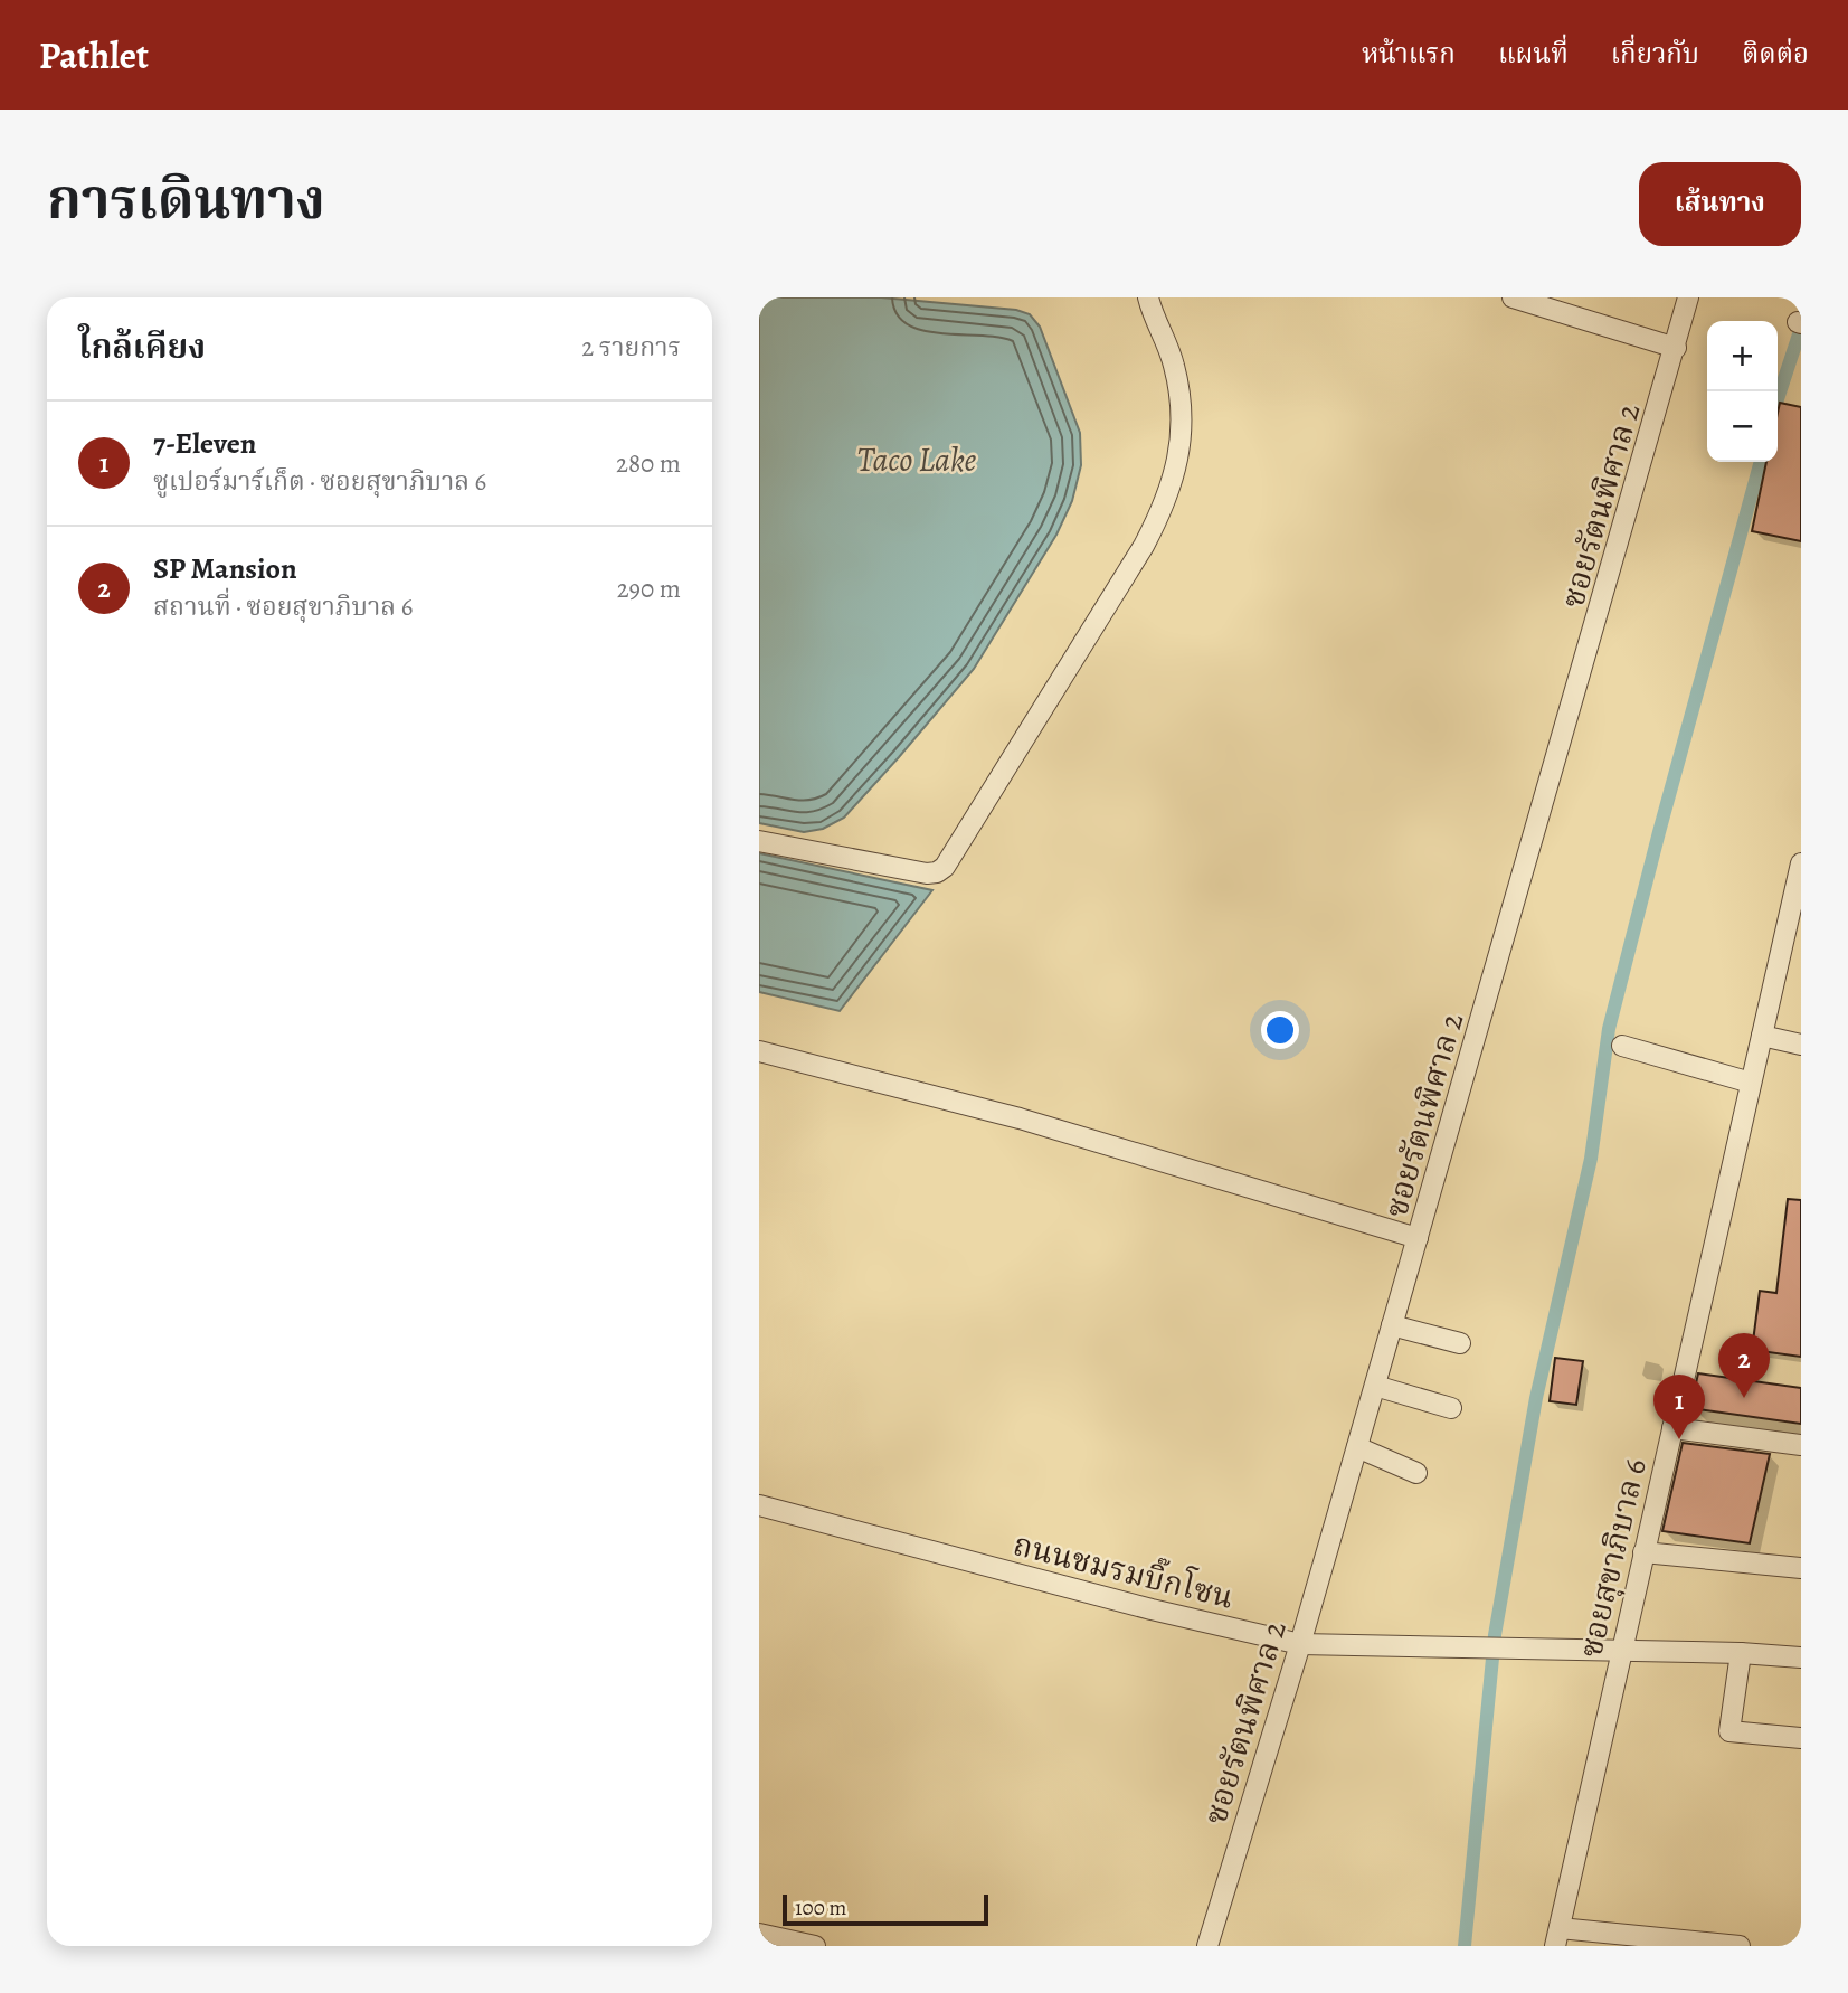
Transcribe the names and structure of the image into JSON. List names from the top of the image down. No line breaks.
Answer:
{"streets":{"street":["ซอยรัตนพิศาล 2","ซอยสุขาภิบาล 6","ถนนชมรมบิ๊กโซน"]},"crossings":[["ซอยรัตนพิศาล 2","ถนนชมรมบิ๊กโซน"],["ซอยสุขาภิบาล 6","ถนนชมรมบิ๊กโซน"]],"water":["Taco Lake"],"scale_bar":"100 m","page":{"header":"Pathlet","nav":["หน้าแรก","แผนที่","เกี่ยวกับ","ติดต่อ"],"title":"การเดินทาง","buttons":"เส้นทาง","heading":["ใกล้เคียง","2 รายการ"],"map_buttons":["+","−"],"list":[{"mark":"1","name":"7-Eleven","note":"ซูเปอร์มาร์เก็ต · ซอยสุขาภิบาล 6","value":"280 m"},{"mark":"2","name":"SP Mansion","note":"สถานที่ · ซอยสุขาภิบาล 6","value":"290 m"}],"pins":["2","1"],"scale":"100 m"}}
